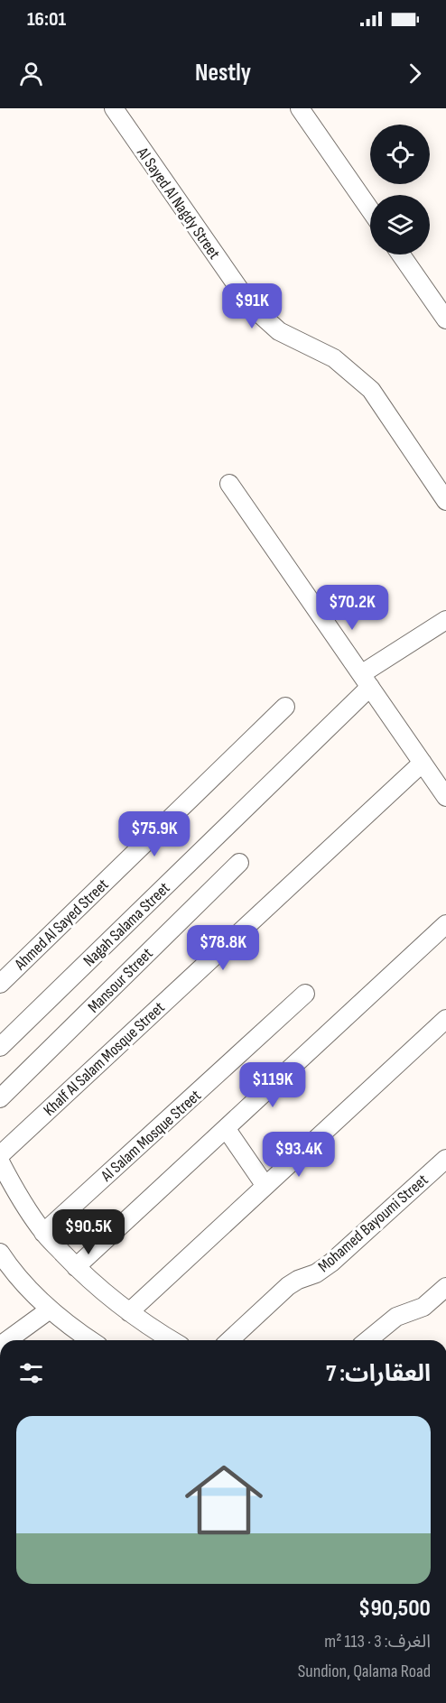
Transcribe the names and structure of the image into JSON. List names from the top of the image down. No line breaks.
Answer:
{"streets":{"street":["Al Sayed Al Nagdy Street","Ahmed Al Sayed Street","Nagah Salama Street","Mansour Street","Khalf Al Salam Mosque Street","Al Salam Mosque Street","Mohamed Bayoumi Street"]},"page":{"status":"16:01","header":"Nestly","price":["$91K","$70.2K","$75.9K","$78.8K","$119K","$93.4K","$90.5K"],"heading":"العقارات: 7","list":[{"name":"$90,500","note":"الغرف: 3 · 113 m² · Sundion, Qalama Road"}]}}
